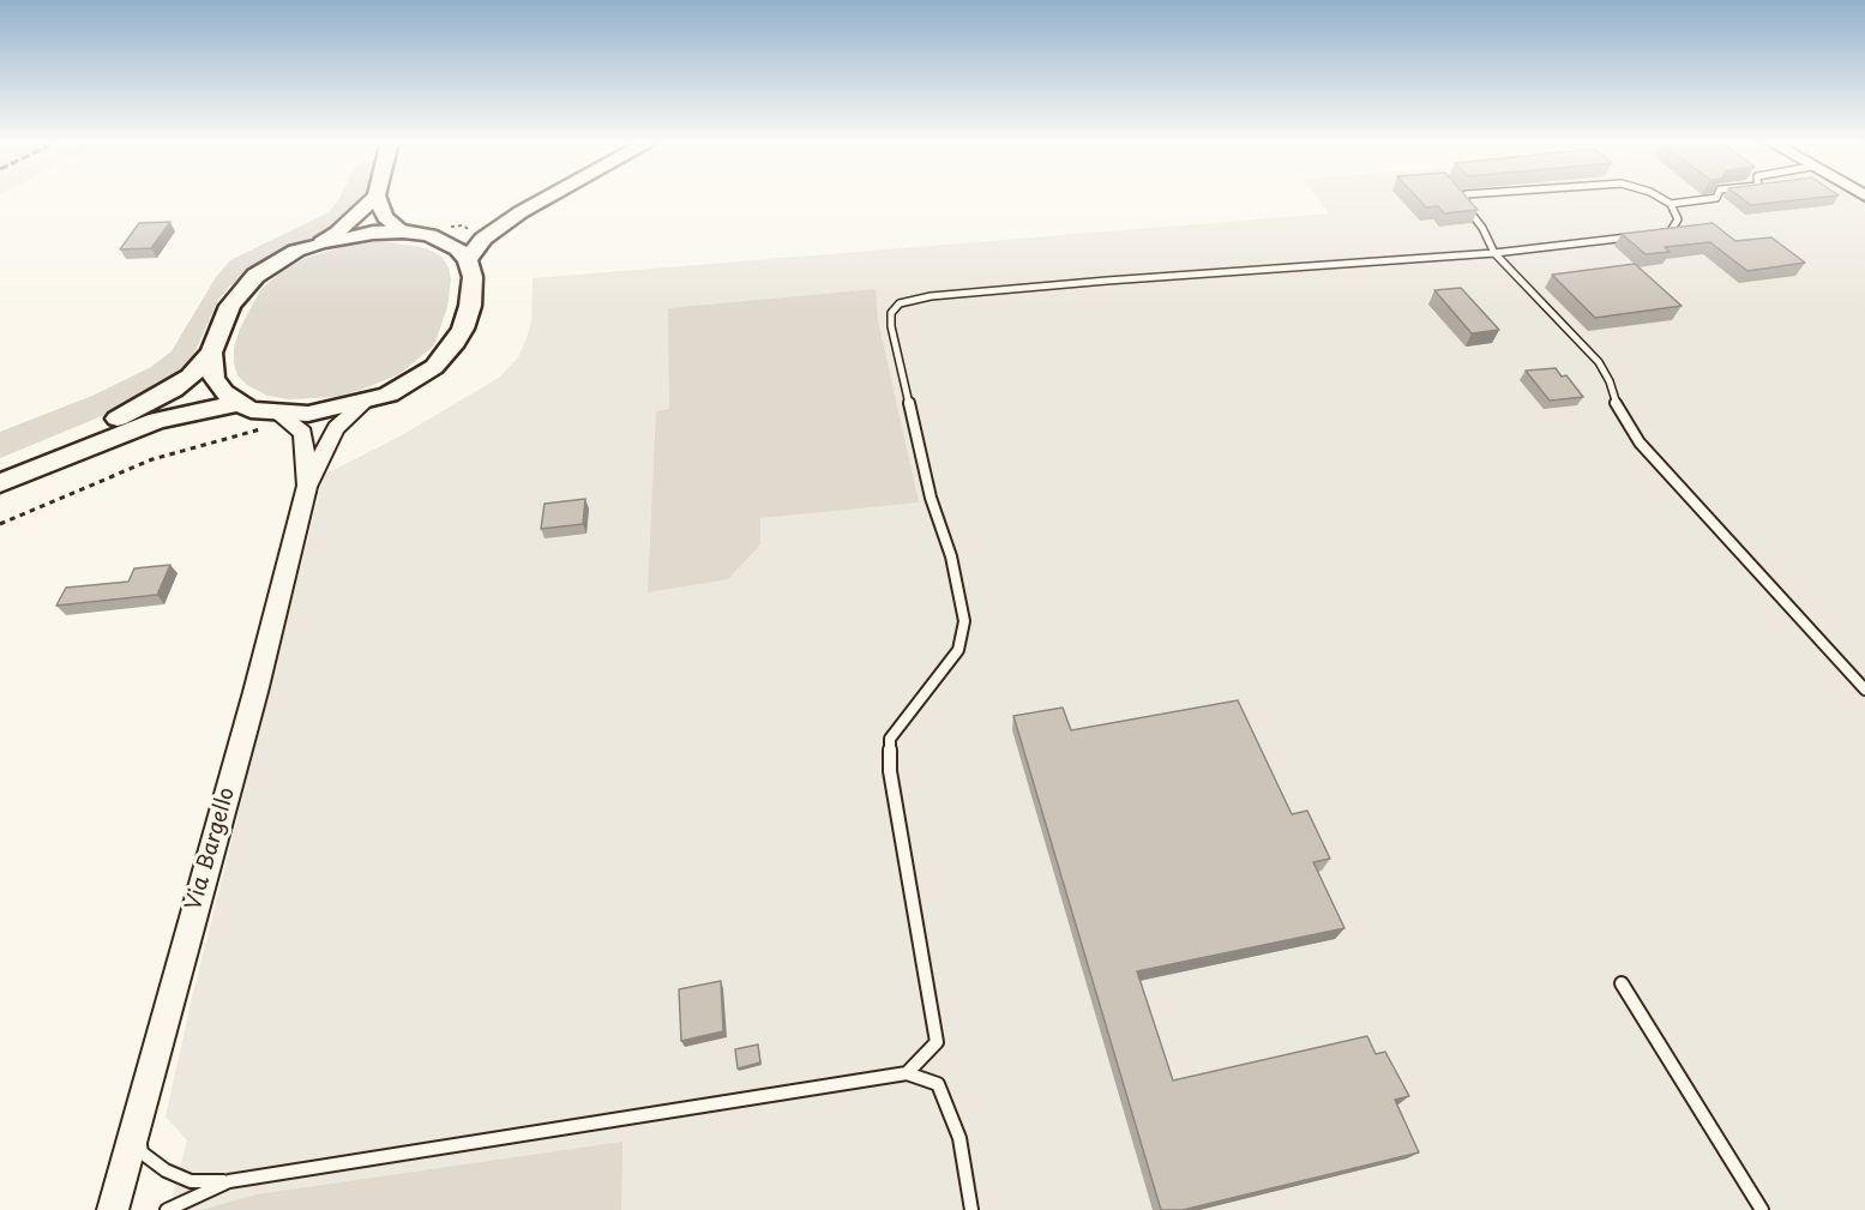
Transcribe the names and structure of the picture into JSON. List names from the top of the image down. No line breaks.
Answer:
{"streets":{"street":["Via Bargello"]}}
